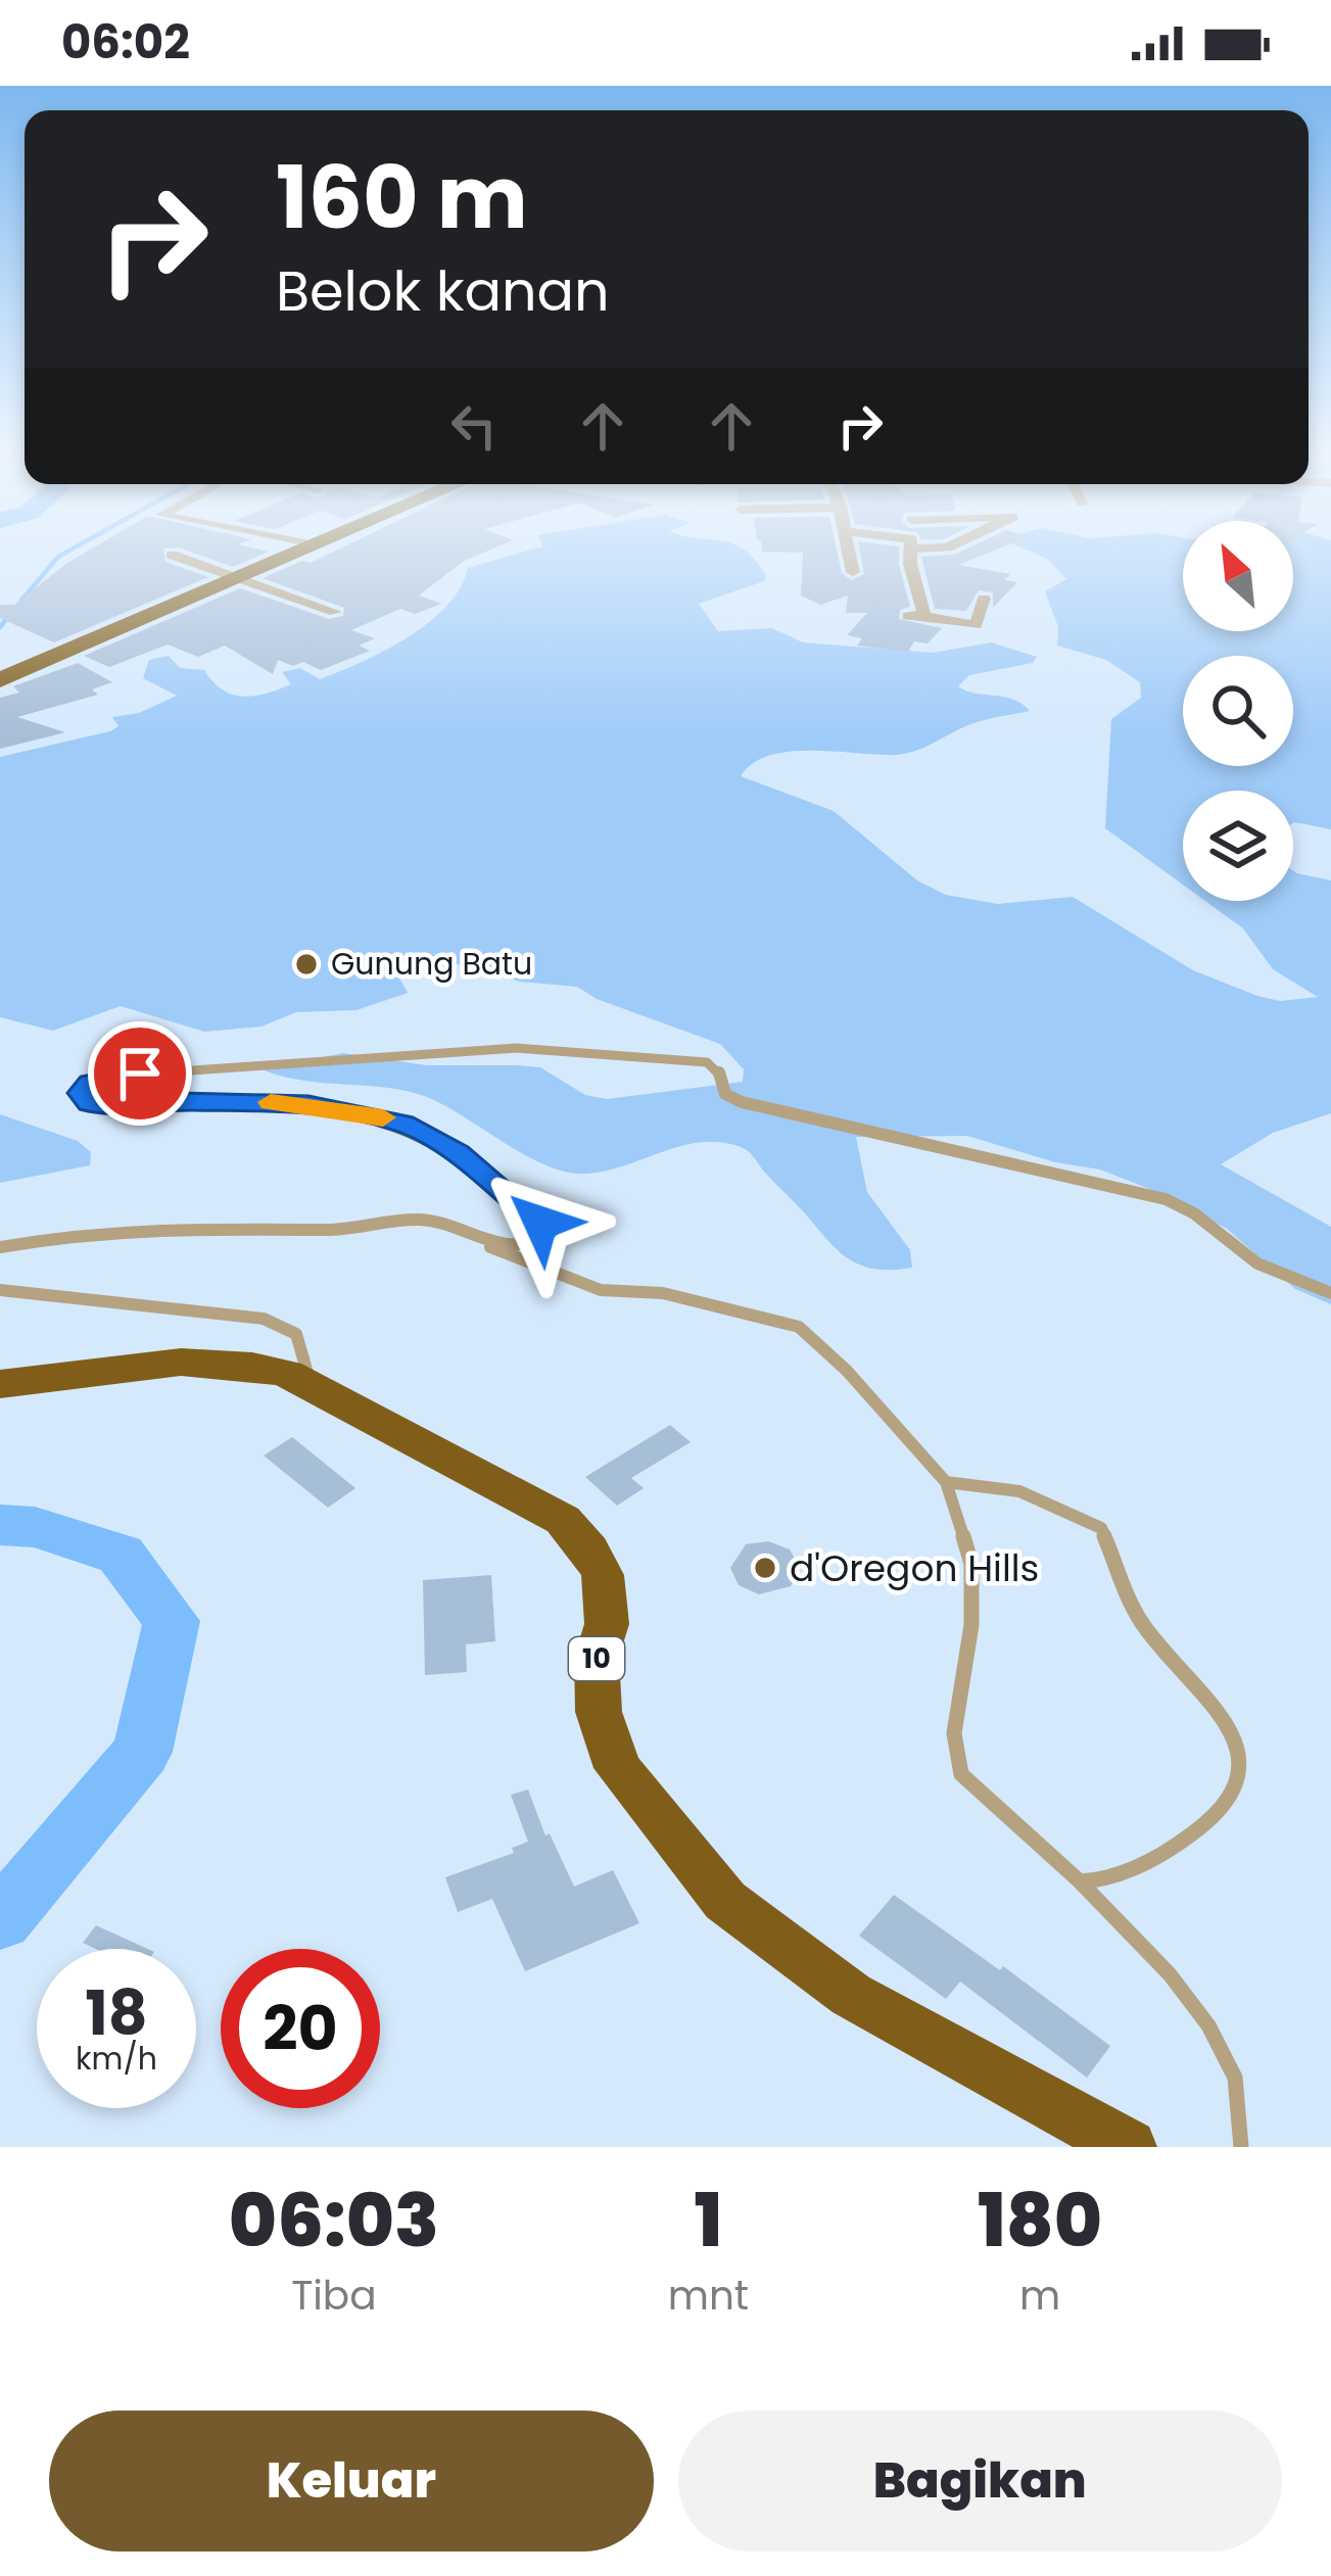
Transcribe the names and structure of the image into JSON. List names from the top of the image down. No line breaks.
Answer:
{"streets":{"highway":["10"]},"places":["Gunung Batu","d'Oregon Hills"],"north":"top left","page":{"status":"06:02","turn":["160 m","Belok kanan"],"speed":"18 km/h","limit":"20","eta":["06:03","Tiba","1","mnt","180","m"],"buttons":["Keluar","Bagikan"]}}
